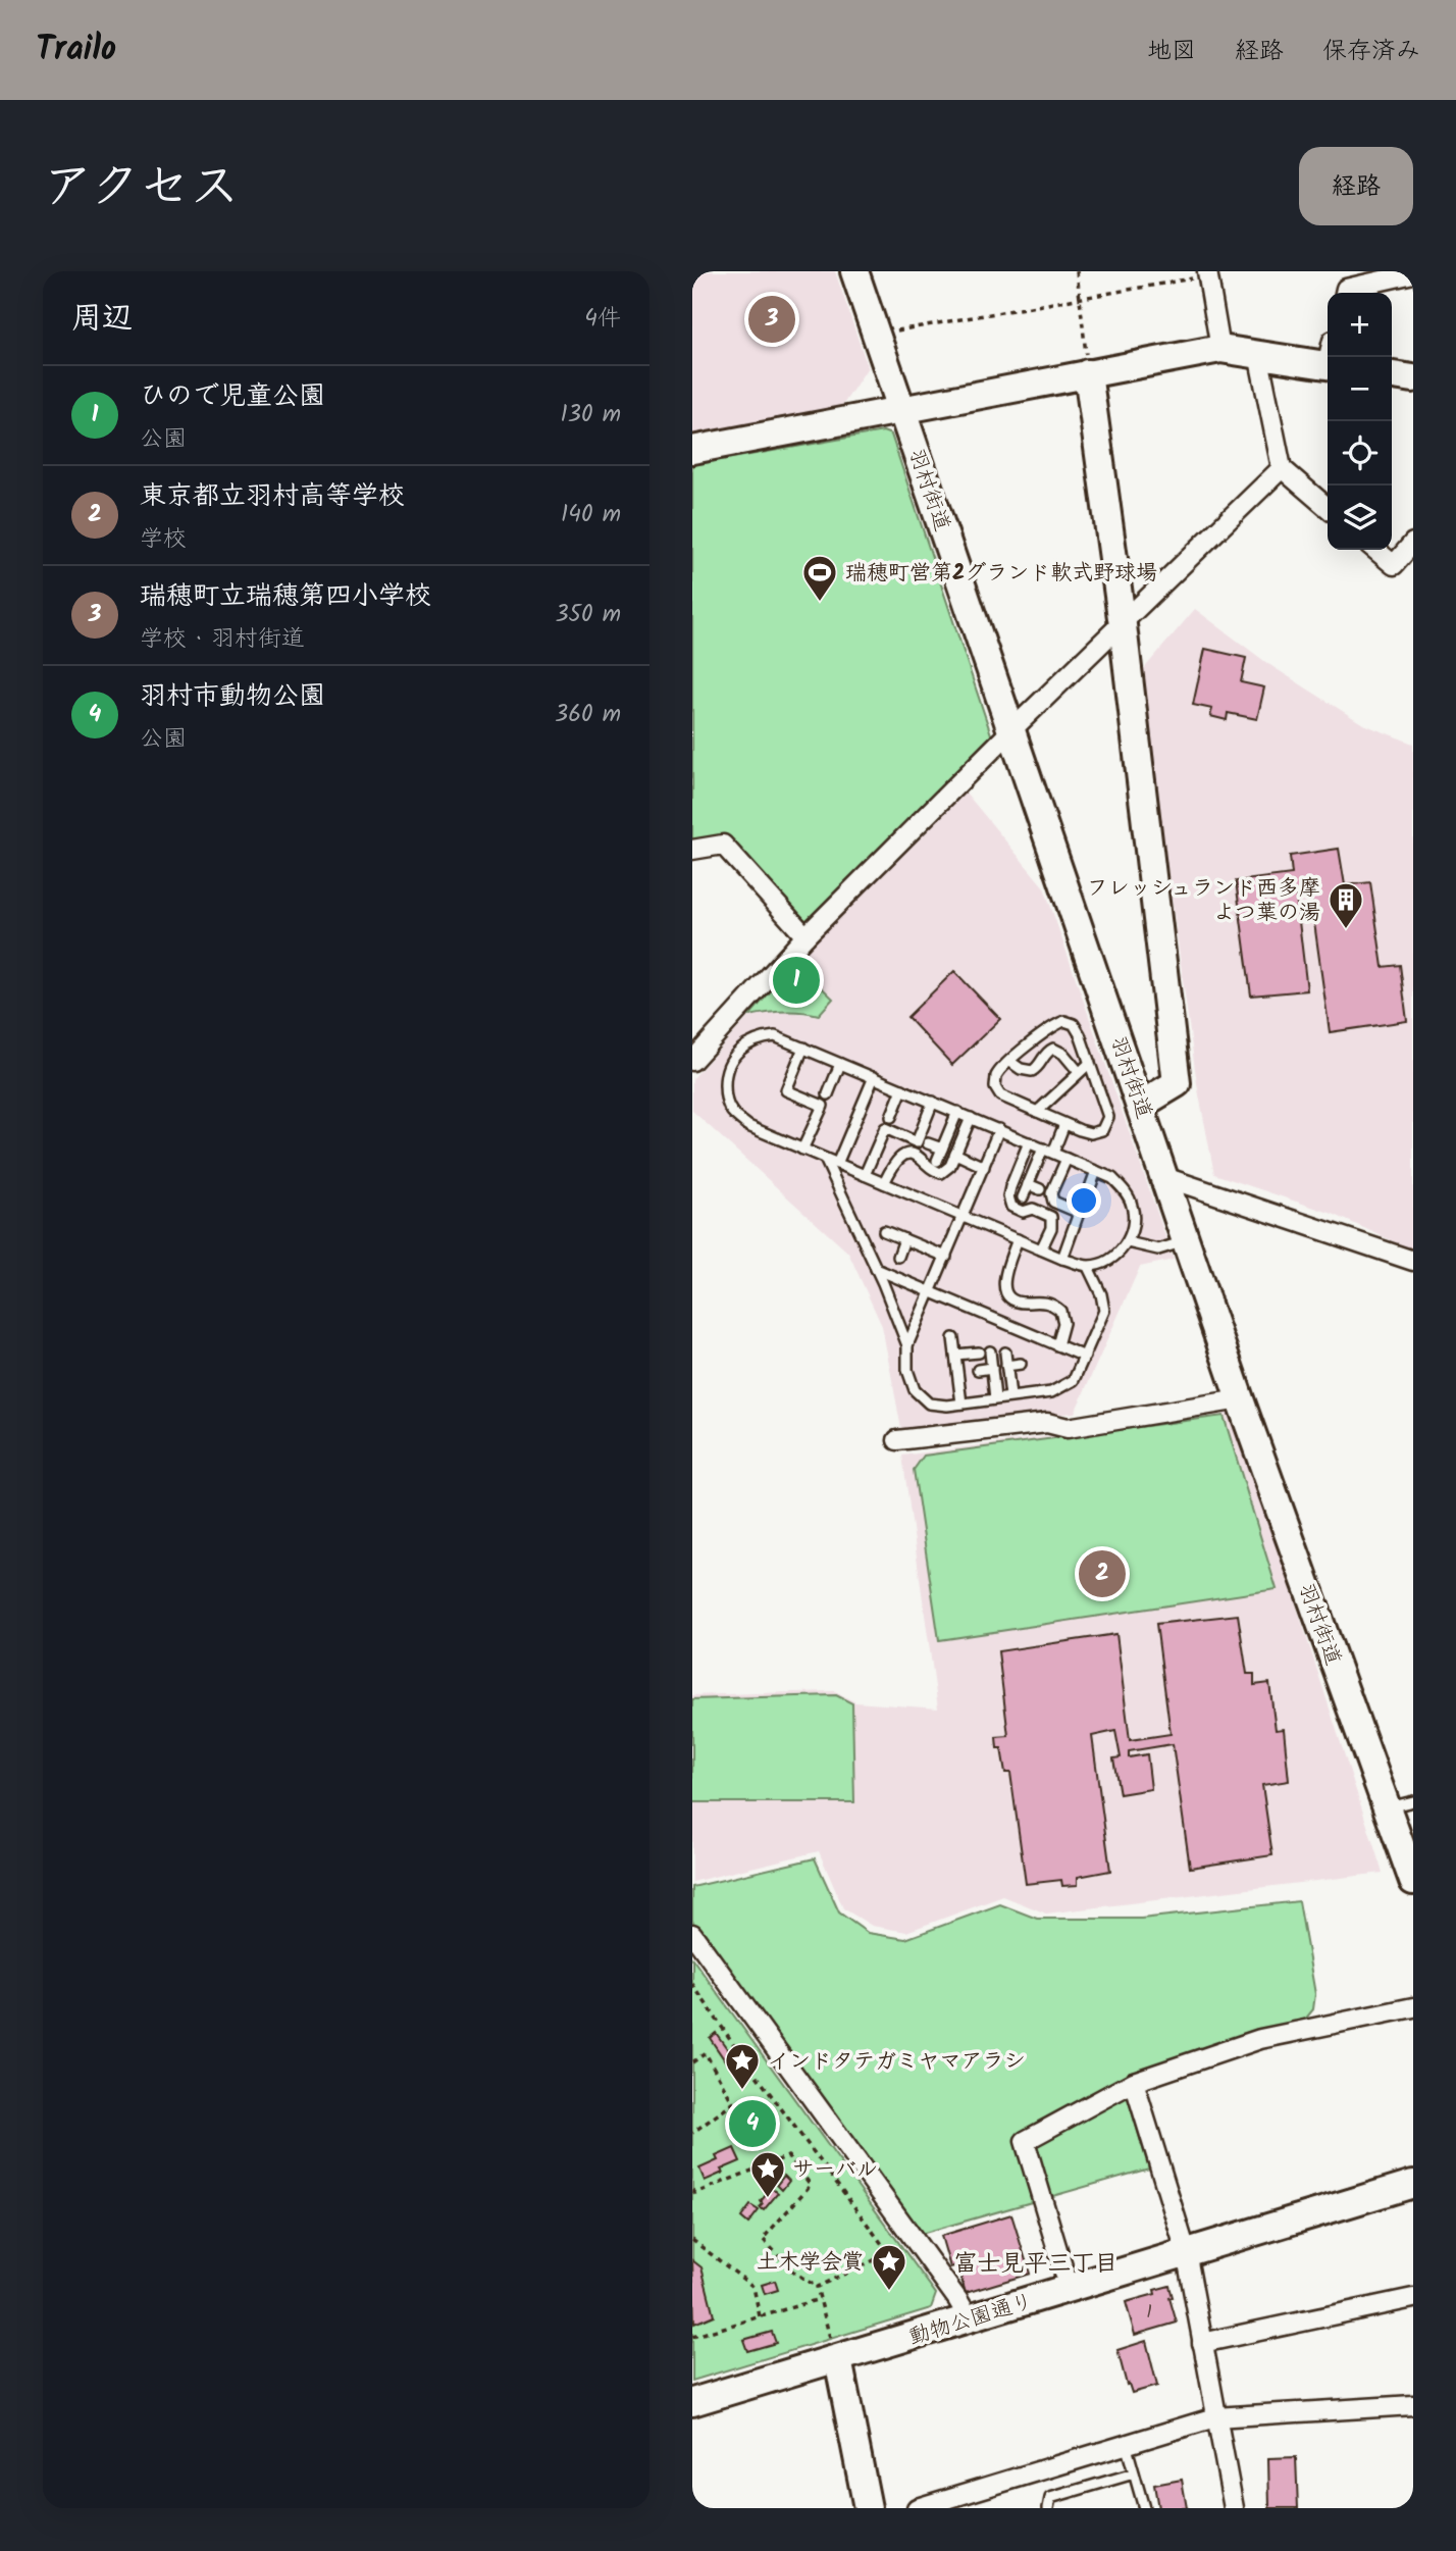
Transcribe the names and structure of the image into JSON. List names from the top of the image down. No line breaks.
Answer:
{"streets":{"street":["羽村街道","動物公園通り"]},"districts":["富士見平三丁目"],"places":{"sports":["瑞穂町営第2グランド軟式野球場"],"building":["フレッシュランド西多摩 よつ葉の湯"],"place":["インドタテガミヤマアラシ","サーバル","土木学会賞"]},"house_numbers":["1"],"page":{"header":"Trailo","nav":["地図","経路","保存済み"],"title":"アクセス","buttons":"経路","heading":["周辺","4件"],"pins":["3","1","2","4"],"map_buttons":["+","−"],"list":[{"mark":"1","name":"ひので児童公園","note":"公園","value":"130 m"},{"mark":"2","name":"東京都立羽村高等学校","note":"学校","value":"140 m"},{"mark":"3","name":"瑞穂町立瑞穂第四小学校","note":"学校 · 羽村街道","value":"350 m"},{"mark":"4","name":"羽村市動物公園","note":"公園","value":"360 m"}]}}
